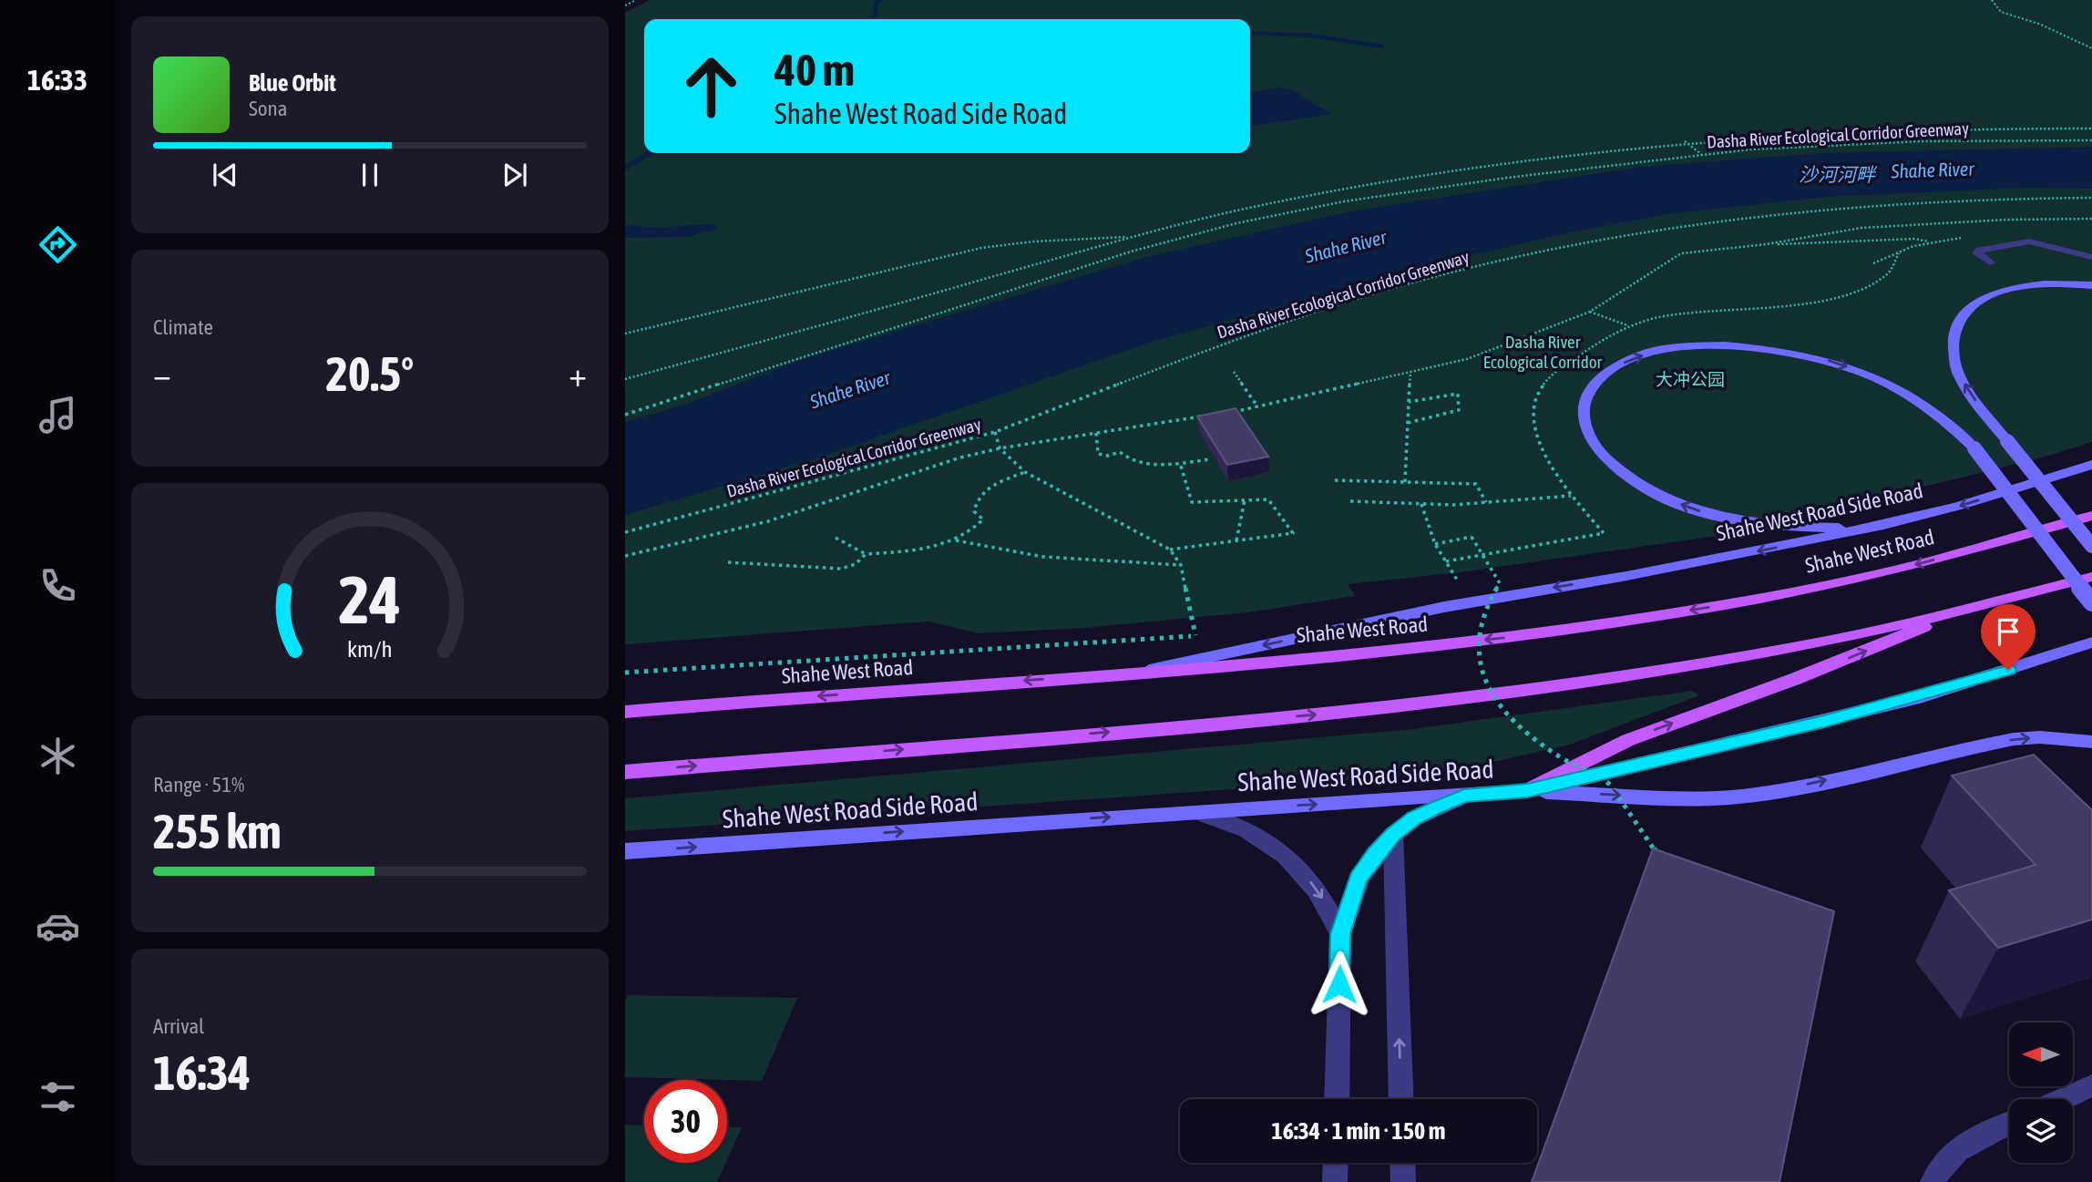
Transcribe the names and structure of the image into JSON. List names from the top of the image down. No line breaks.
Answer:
{"streets":{"main road":["Shahe West Road Side Road","Shahe West Road"],"path":["Dasha River Ecological Corridor Greenway"]},"crossings":[["Shahe West Road Side Road","Shahe West Road"]],"water":["Shahe River","沙河河畔"],"parks":["Dasha River Ecological Corridor","大冲公园"],"north":"left","page":{"tabs":"16:33","turn":["40 m","Shahe West Road Side Road"],"song":["Blue Orbit","Sona"],"tile":["Climate",["Range · 51%","255 km"],["Arrival","16:34"]],"heat":["−","20.5°","+"],"limit":"30","trip":"16:34 · 1 min · 150 m","gauge":["24","km/h"]}}
